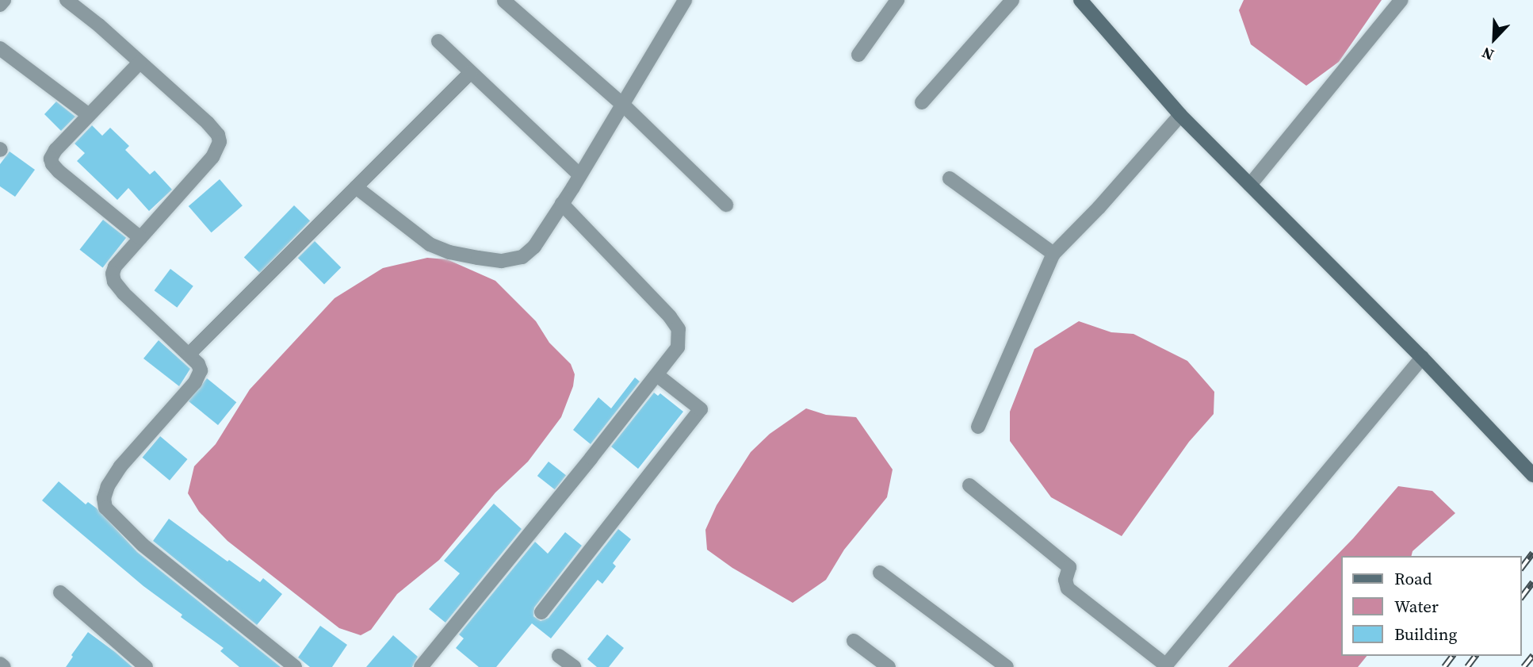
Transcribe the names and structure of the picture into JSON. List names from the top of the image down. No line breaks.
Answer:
{"legend":["Road","Water","Building"],"north":"bottom left"}
